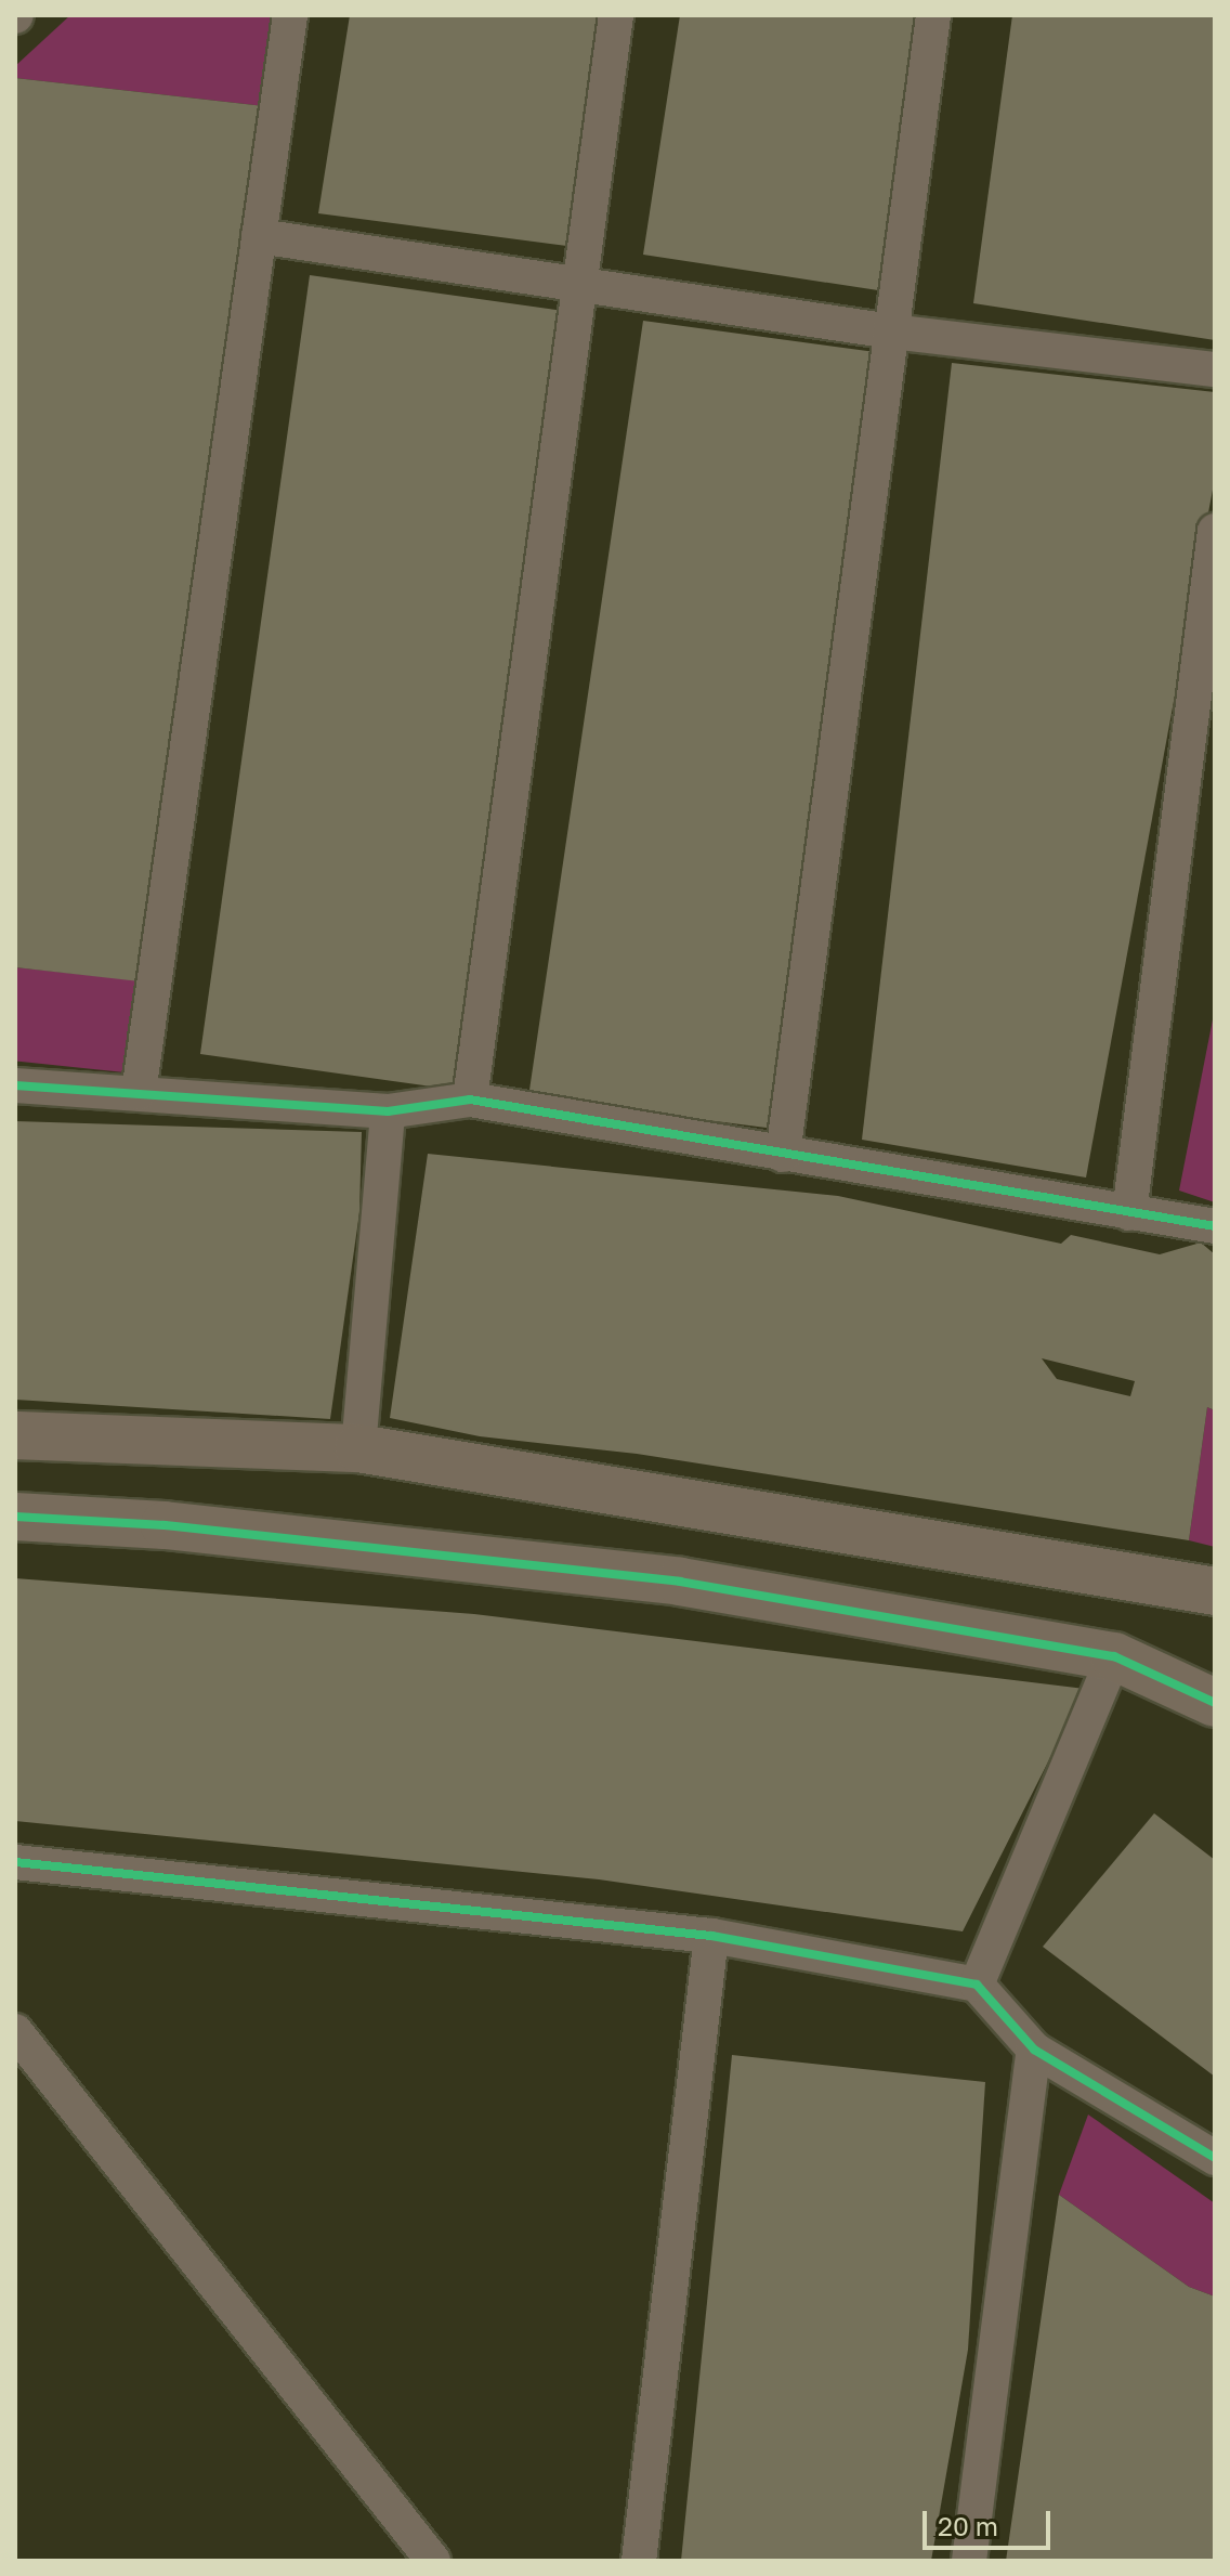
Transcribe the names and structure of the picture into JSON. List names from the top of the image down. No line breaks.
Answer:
{"scale_bar":"20 m"}
